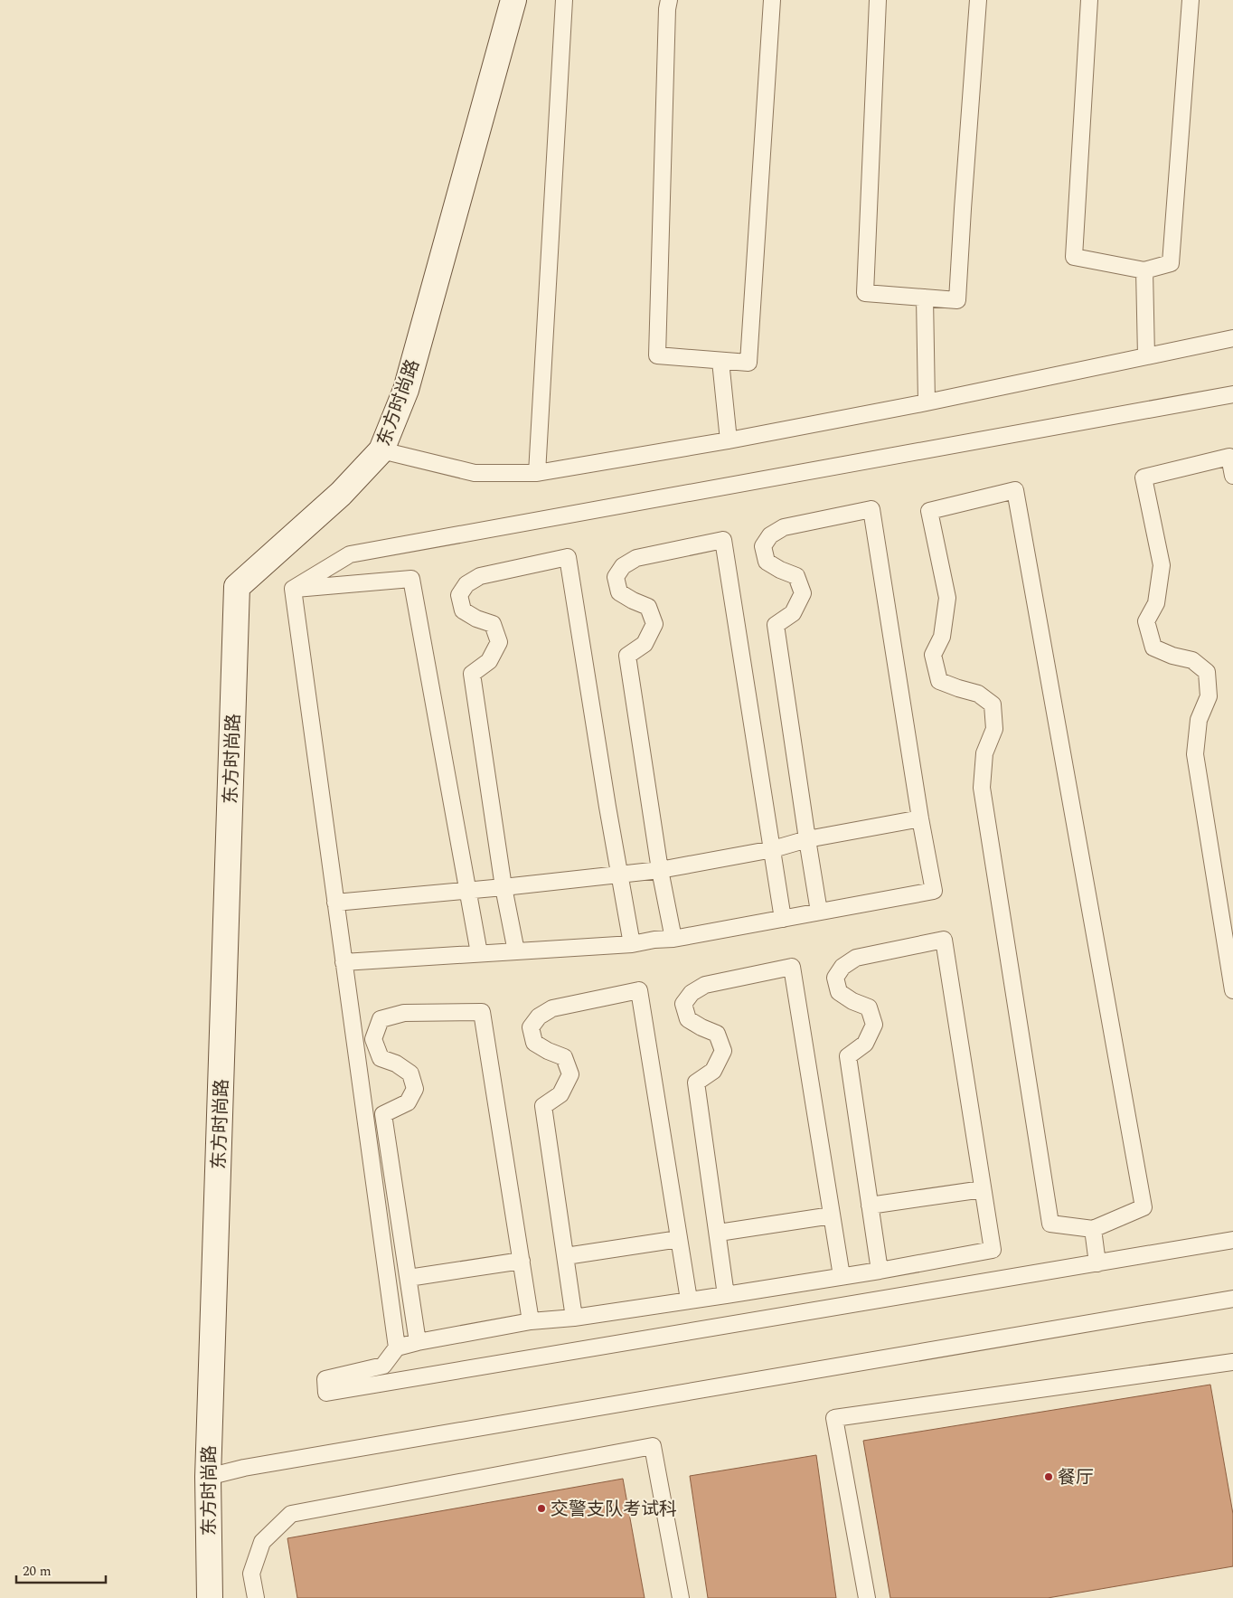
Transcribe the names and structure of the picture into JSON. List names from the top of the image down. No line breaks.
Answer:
{"streets":{"main road":["东方时尚路"]},"places":["餐厅","交警支队考试科"],"scale_bar":"20 m"}
